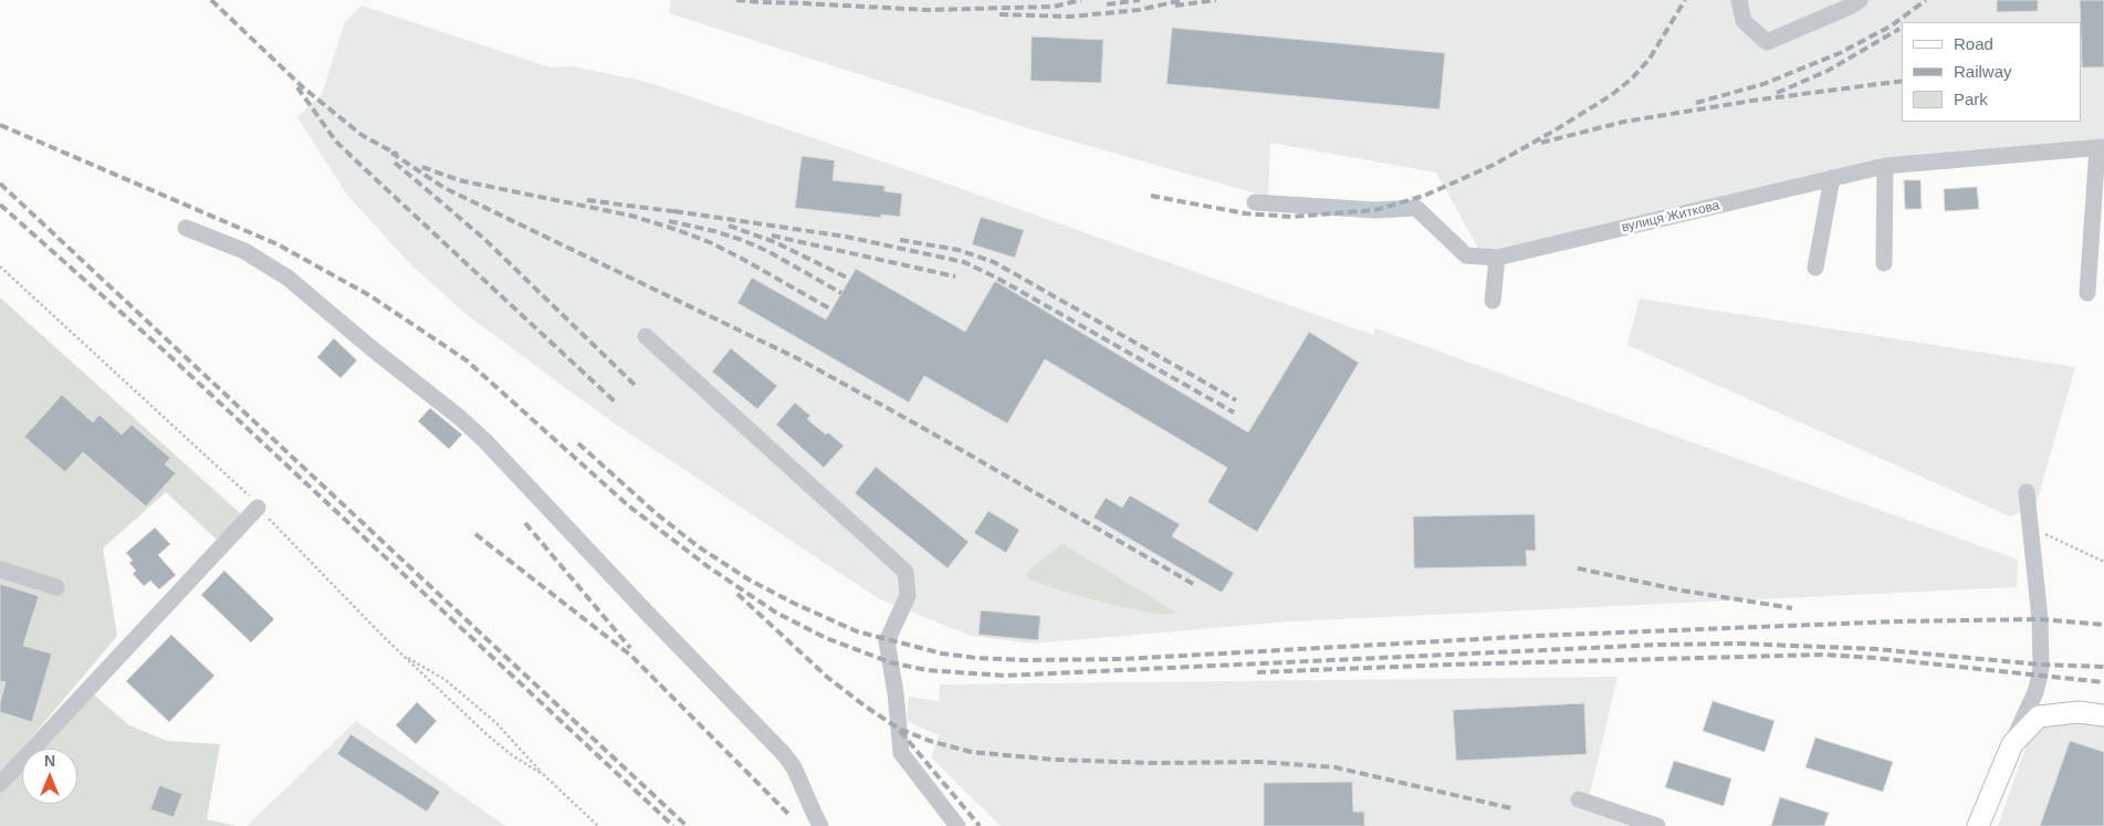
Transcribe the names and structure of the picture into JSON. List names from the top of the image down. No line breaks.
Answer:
{"streets":{"street":["вулиця Житкова"]},"legend":["Road","Railway","Park"],"north":"top"}
